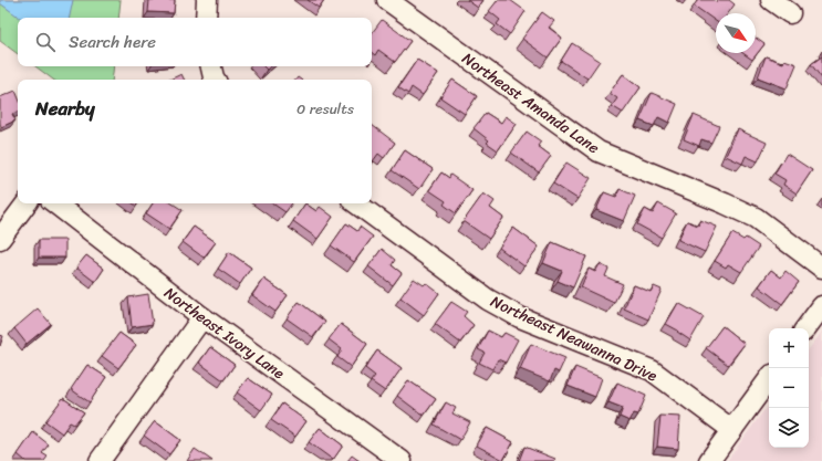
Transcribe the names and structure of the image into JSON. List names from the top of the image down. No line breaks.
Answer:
{"streets":{"street":["Northeast Amanda Lane","Northeast Ivory Lane","Northeast Neawanna Drive"]},"north":"bottom right","page":{"search":"Search here","heading":["Nearby","0 results"],"map_buttons":["+","−"]}}
